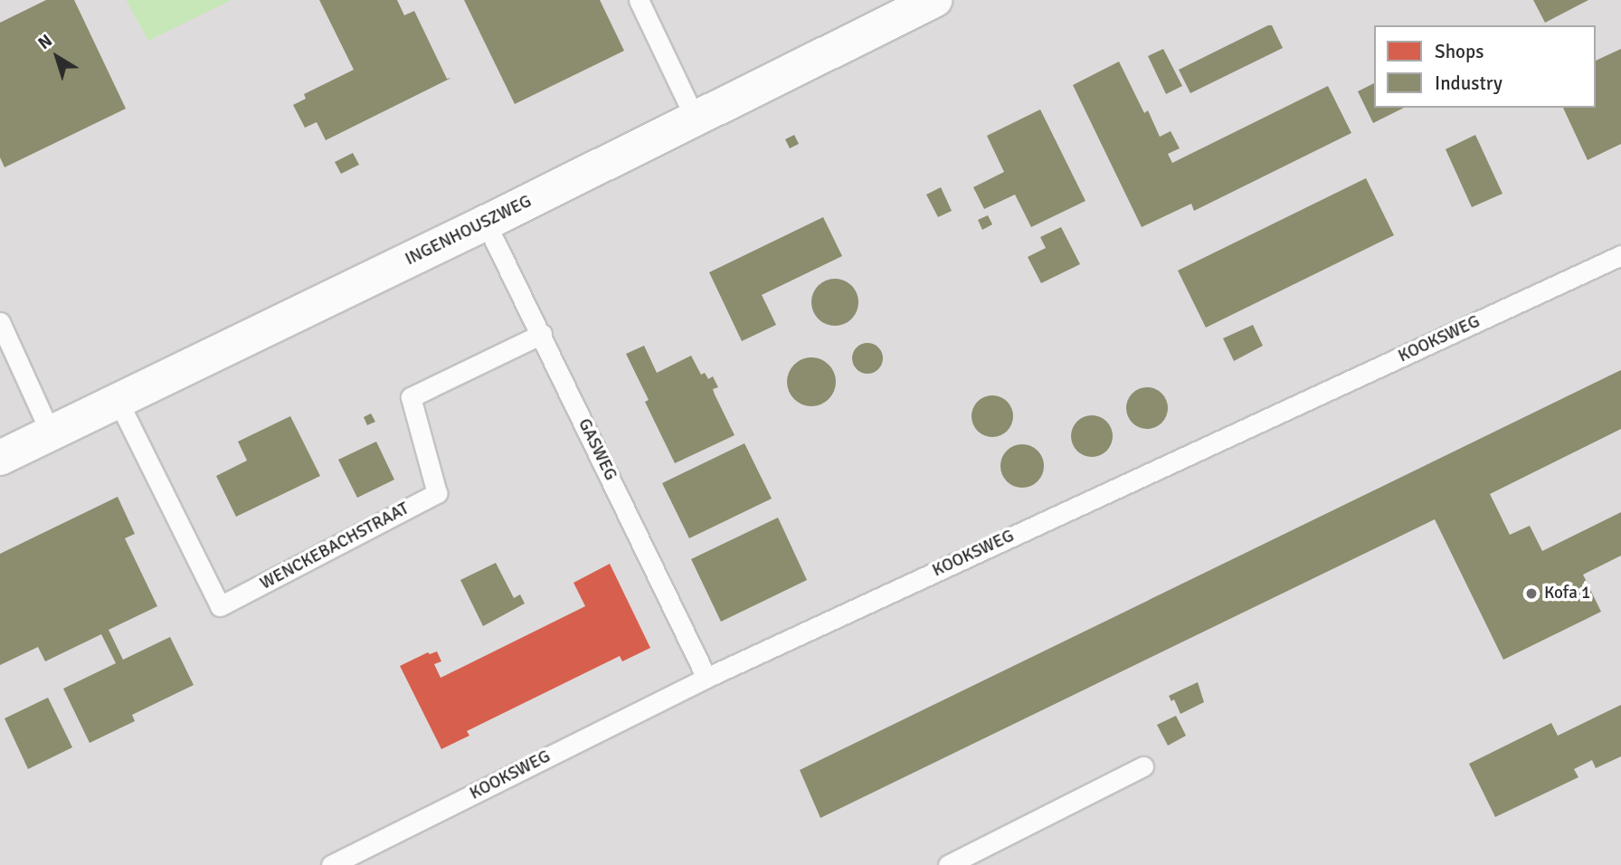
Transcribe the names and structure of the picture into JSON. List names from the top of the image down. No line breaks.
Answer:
{"streets":{"street":["INGENHOUSZWEG"],"lane":["KOOKSWEG","GASWEG","WENCKEBACHSTRAAT"]},"crossings":[["INGENHOUSZWEG","GASWEG"],["INGENHOUSZWEG","WENCKEBACHSTRAAT"],["KOOKSWEG","GASWEG"],["GASWEG","WENCKEBACHSTRAAT"]],"places":["Kofa 1"],"legend":["Shops","Industry"],"north":"top left"}
